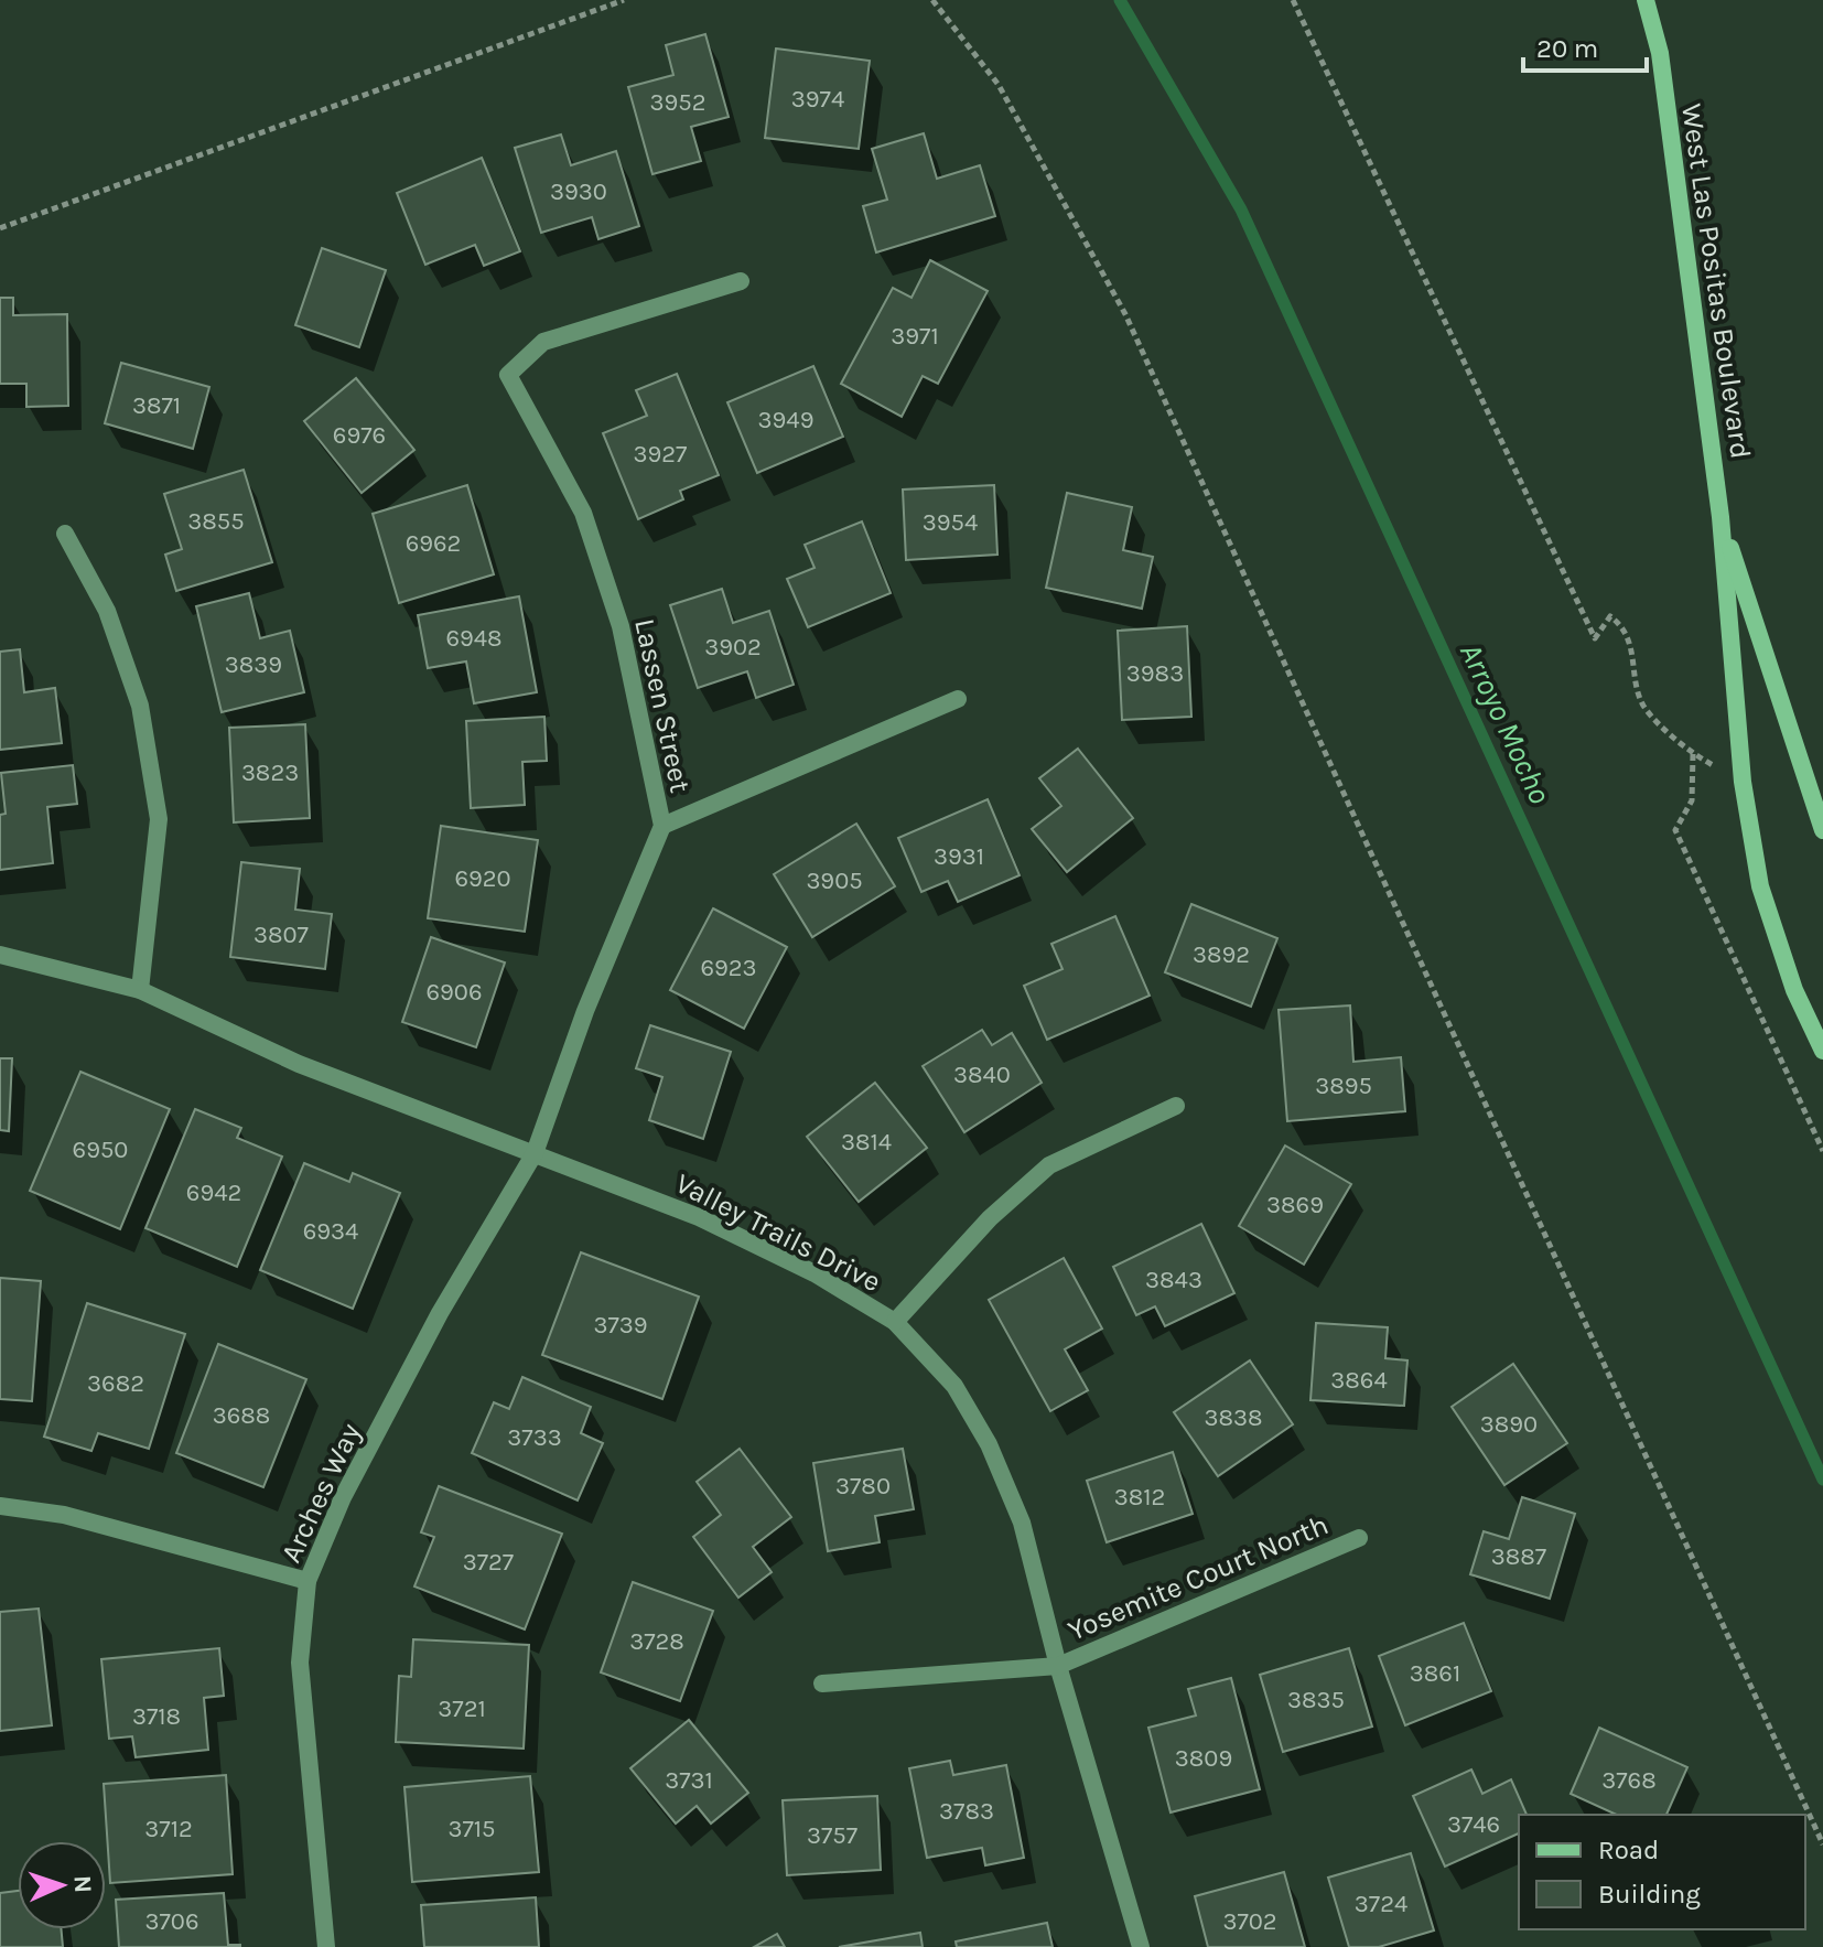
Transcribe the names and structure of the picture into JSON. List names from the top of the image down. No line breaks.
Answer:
{"streets":{"main road":["West Las Positas Boulevard"],"street":["Lassen Street","Valley Trails Drive","Arches Way","Yosemite Court North"]},"crossings":[["Lassen Street","Valley Trails Drive"],["Lassen Street","Arches Way"],["Valley Trails Drive","Arches Way"],["Valley Trails Drive","Yosemite Court North"]],"water":["Arroyo Mocho"],"house_numbers":["3974","3952","3930","3971","3871","3949","6976","3927","3855","3954","6962","6948","3902","3839","3983","3823","3931","6920","3905","3807","3892","6923","6906","3840","3895","3814","6950","6942","3869","6934","3843","3739","3864","3682","3688","3838","3890","3733","3780","3812","3887","3727","3728","3861","3835","3721","3718","3809","3731","3768","3783","3746","3712","3715","3757","3724","3706","3702"],"legend":["Road","Building"],"scale_bar":"20 m","north":"right"}
